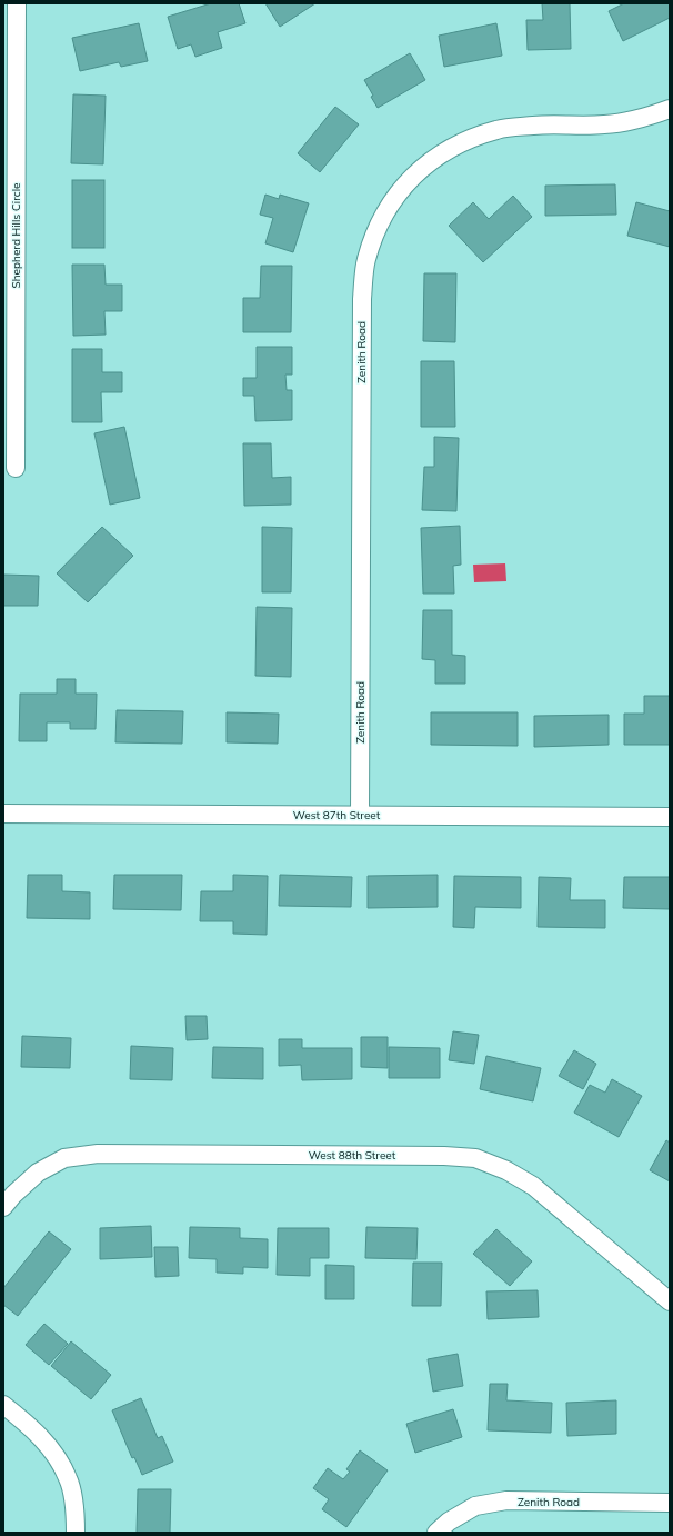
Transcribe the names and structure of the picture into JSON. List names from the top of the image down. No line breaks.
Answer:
{"streets":{"street":["Shepherd Hills Circle","Zenith Road","West 87th Street","West 88th Street"]},"crossings":[["Zenith Road","West 87th Street"]]}
